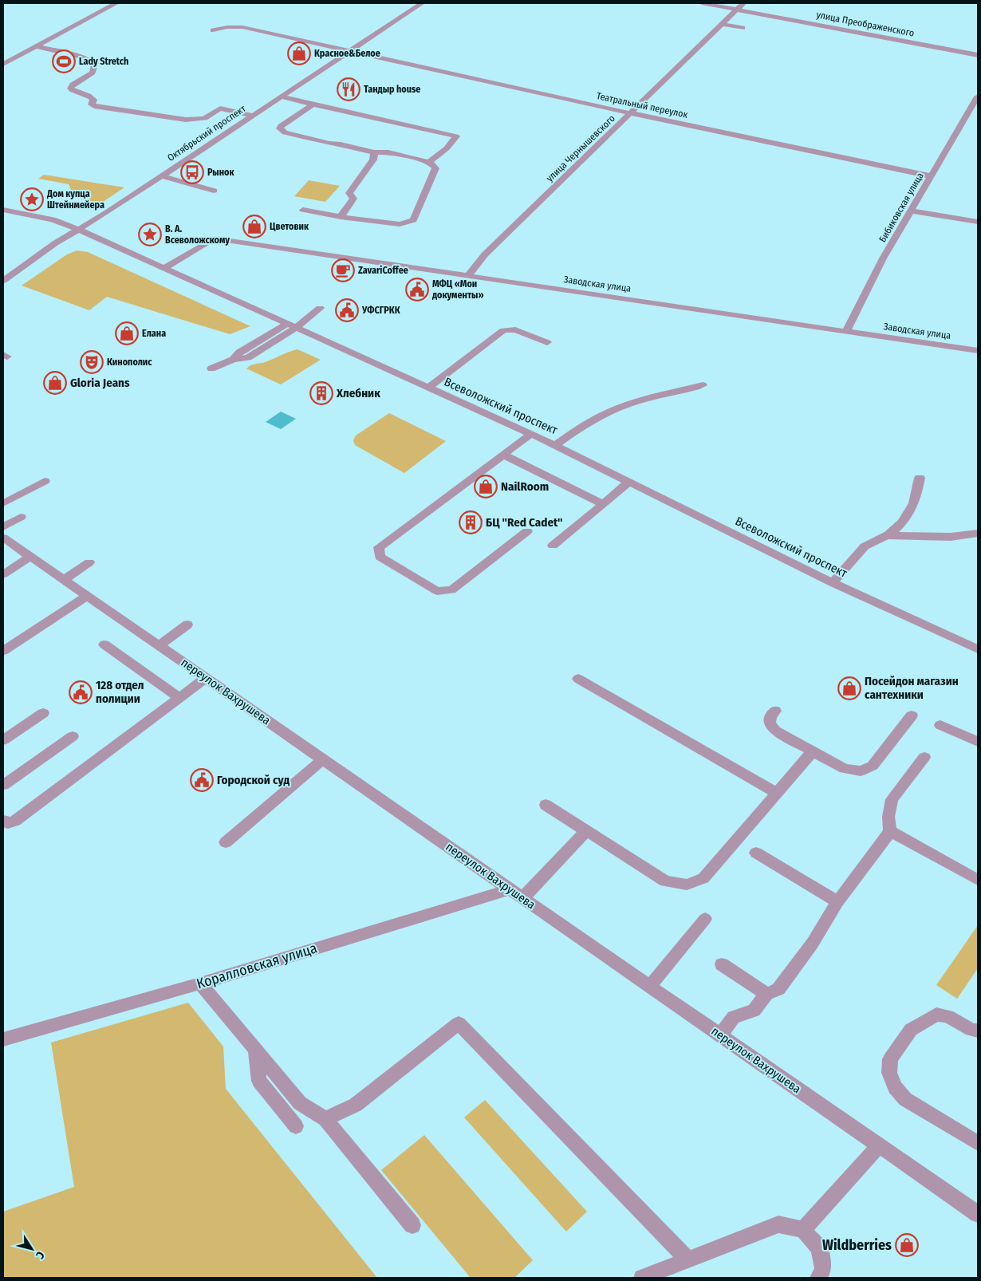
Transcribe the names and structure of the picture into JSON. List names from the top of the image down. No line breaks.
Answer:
{"streets":{"street":["улица Преображенского","Театральный переулок","Октябрьский проспект","улица Чернышевского","Бибиковская улица","Заводская улица","Всеволожский проспект","переулок Вахрушева","Коралловская улица"]},"crossings":[["улица Преображенского","улица Чернышевского"],["Театральный переулок","Октябрьский проспект"],["Театральный переулок","улица Чернышевского"],["Театральный переулок","Бибиковская улица"],["Октябрьский проспект","Всеволожский проспект"],["улица Чернышевского","Заводская улица"],["Бибиковская улица","Заводская улица"],["Заводская улица","Всеволожский проспект"],["переулок Вахрушева","Коралловская улица"]],"places":{"shop":["Красное&Белое","Цветовик","Елана","Gloria Jeans","NailRoom","Посейдон магазин сантехники","Wildberries"],"sports":["Lady Stretch"],"restaurant":["Тандыр house"],"bus stop":["Рынок"],"place":["Дом купца Штейнмейера","В. А. Всеволожскому"],"cafe":["ZavariCoffee"],"public building":["МФЦ «Мои документы»","УФСГРКК","128 отдел полиции","Городской суд"],"theatre":["Кинополис"],"building":["Хлебник","БЦ \"Red Cadet\""]},"north":"bottom right"}
